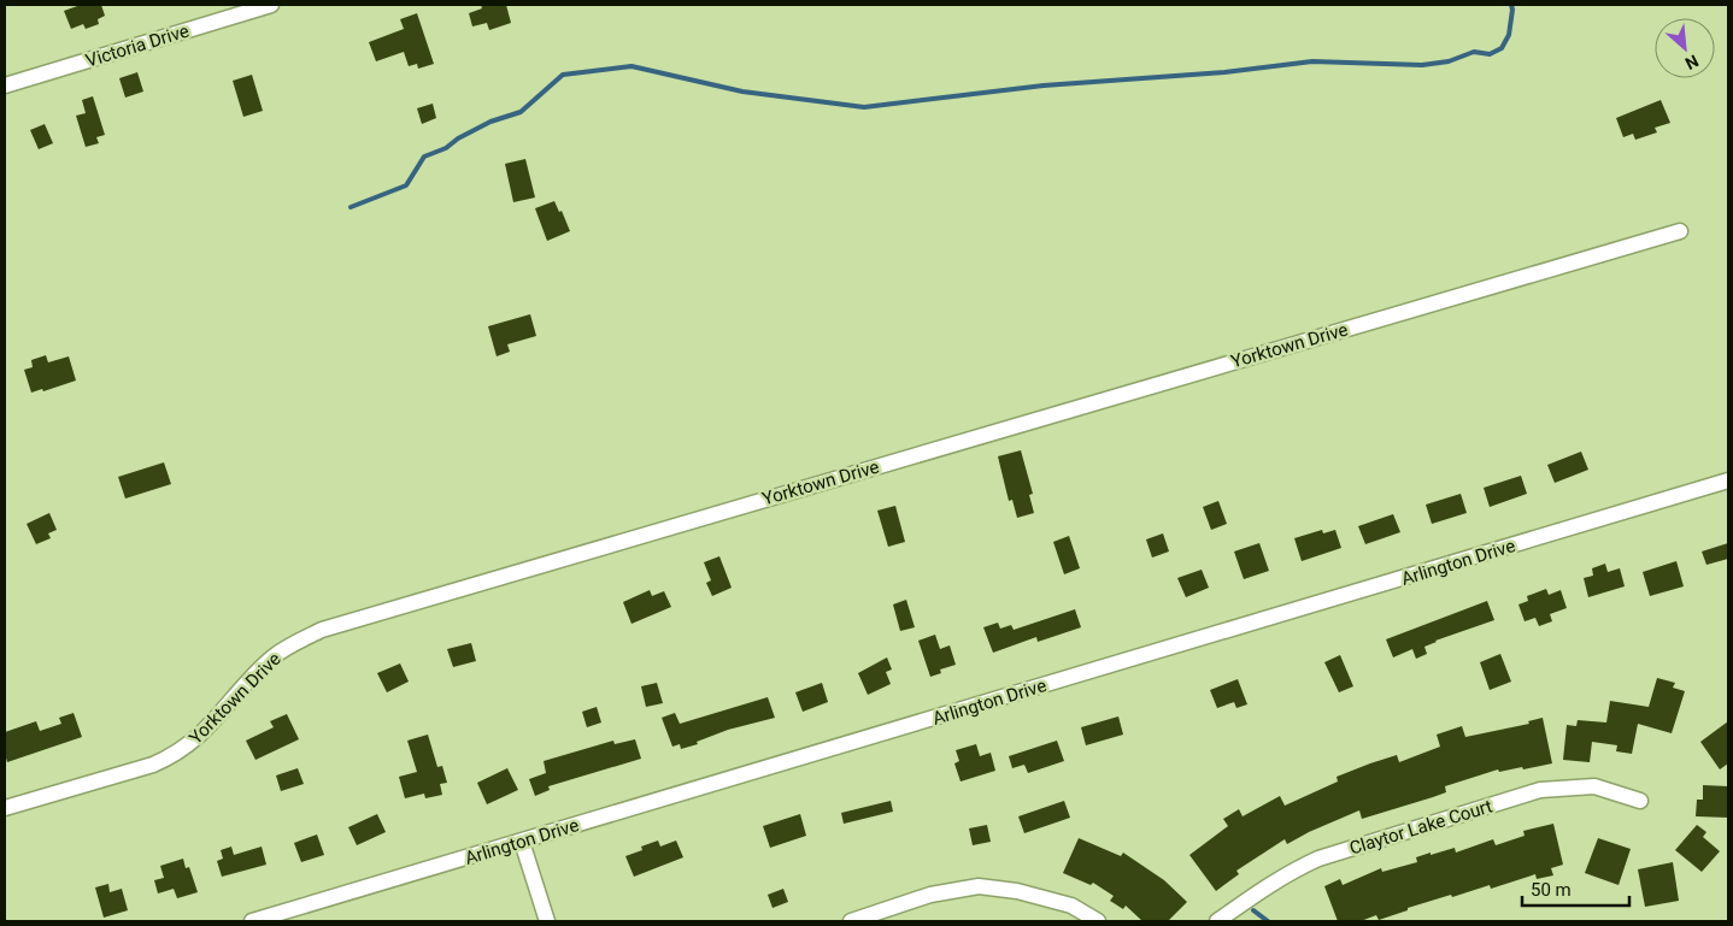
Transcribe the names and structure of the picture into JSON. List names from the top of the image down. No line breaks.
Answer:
{"streets":{"street":["Victoria Drive","Yorktown Drive","Arlington Drive","Claytor Lake Court"]},"scale_bar":"50 m","north":"bottom right"}
